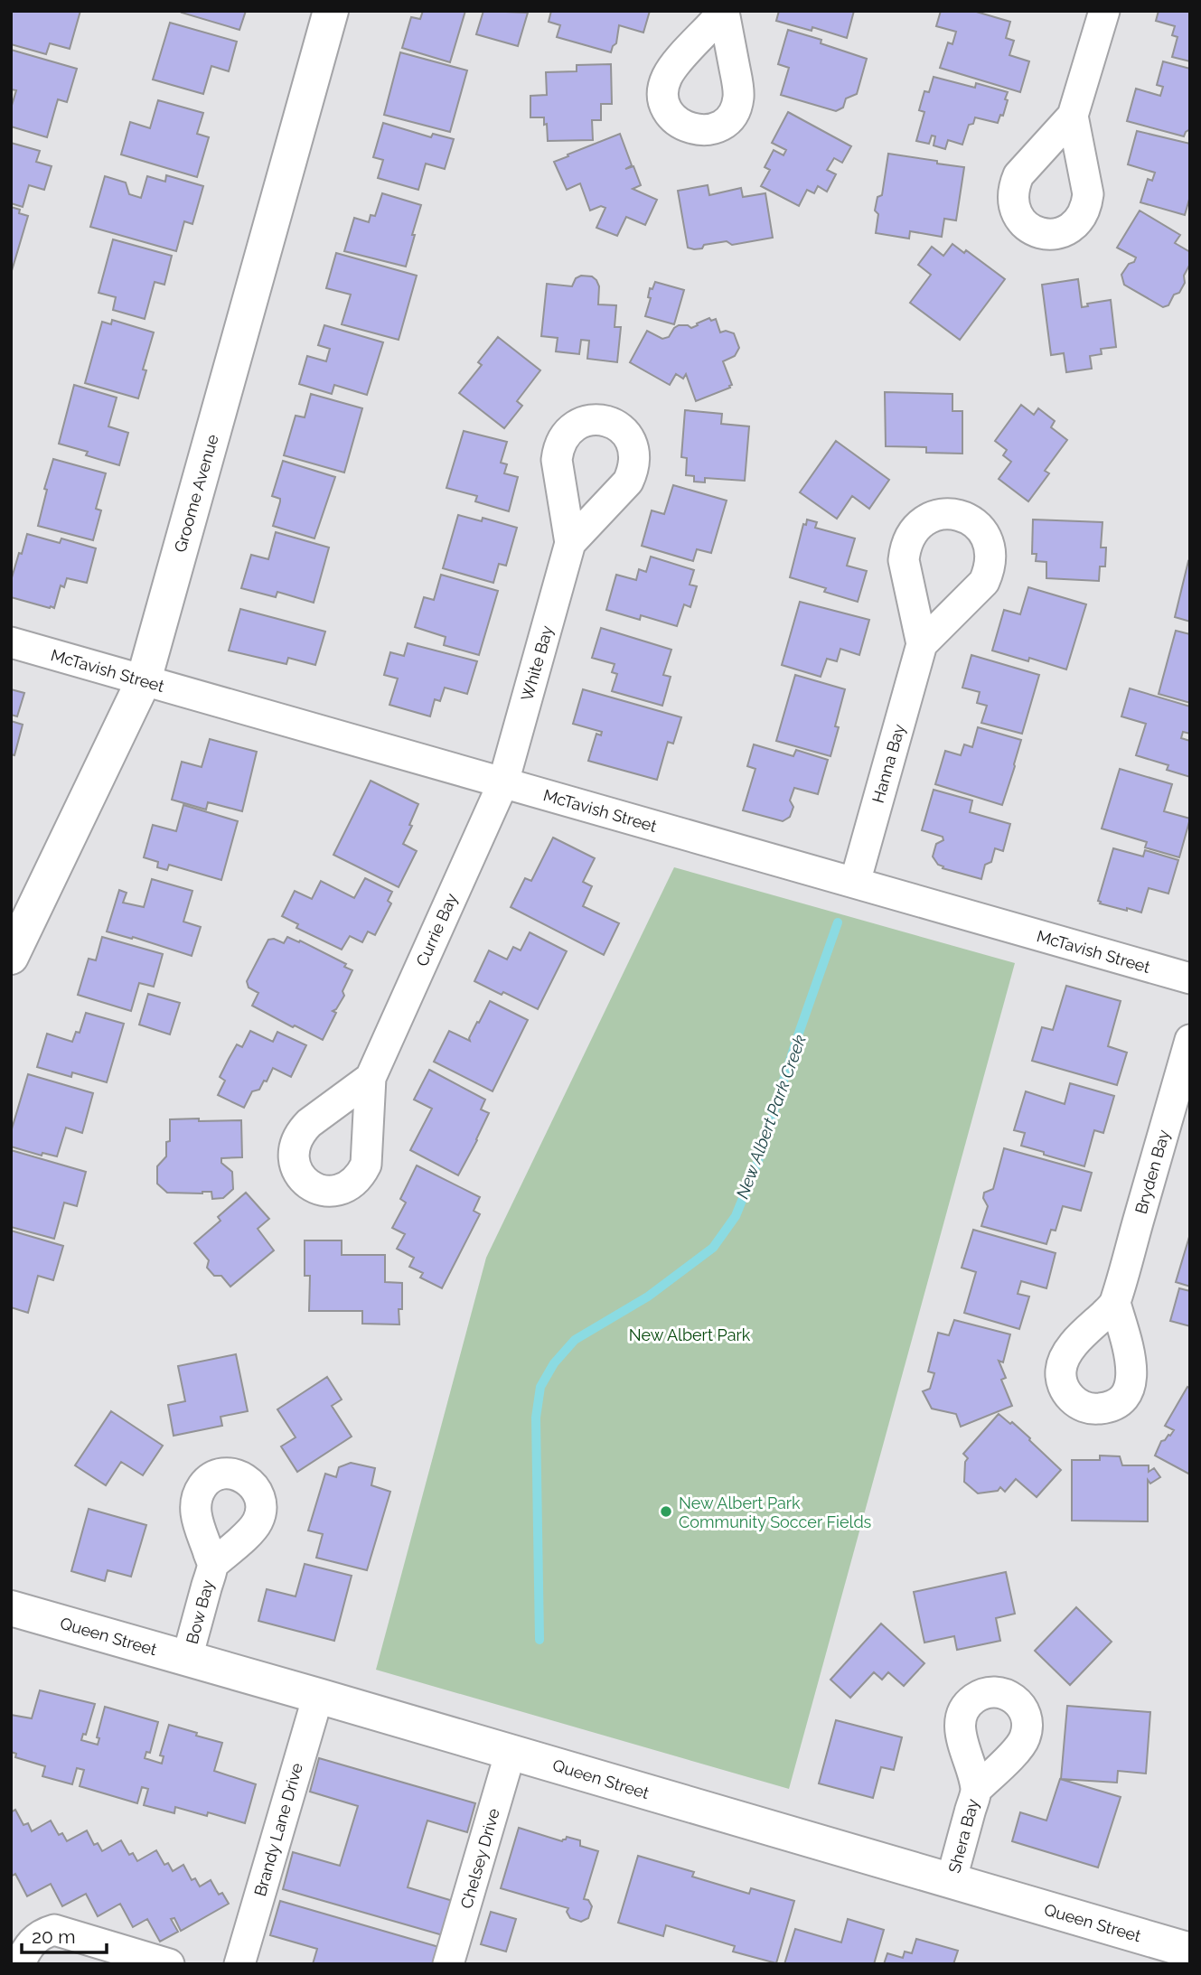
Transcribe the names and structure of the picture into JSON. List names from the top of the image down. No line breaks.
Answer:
{"streets":{"street":["Groome Avenue","White Bay","McTavish Street","Hanna Bay","Currie Bay","Bryden Bay","Bow Bay","Queen Street","Brandy Lane Drive","Shera Bay","Chelsey Drive"]},"crossings":[["Groome Avenue","McTavish Street"],["White Bay","McTavish Street"],["White Bay","Currie Bay"],["McTavish Street","Hanna Bay"],["McTavish Street","Currie Bay"],["Bow Bay","Queen Street"],["Queen Street","Brandy Lane Drive"],["Queen Street","Shera Bay"],["Queen Street","Chelsey Drive"]],"water":["New Albert Park Creek"],"parks":["New Albert Park"],"places":["New Albert Park Community Soccer Fields"],"scale_bar":"20 m"}
